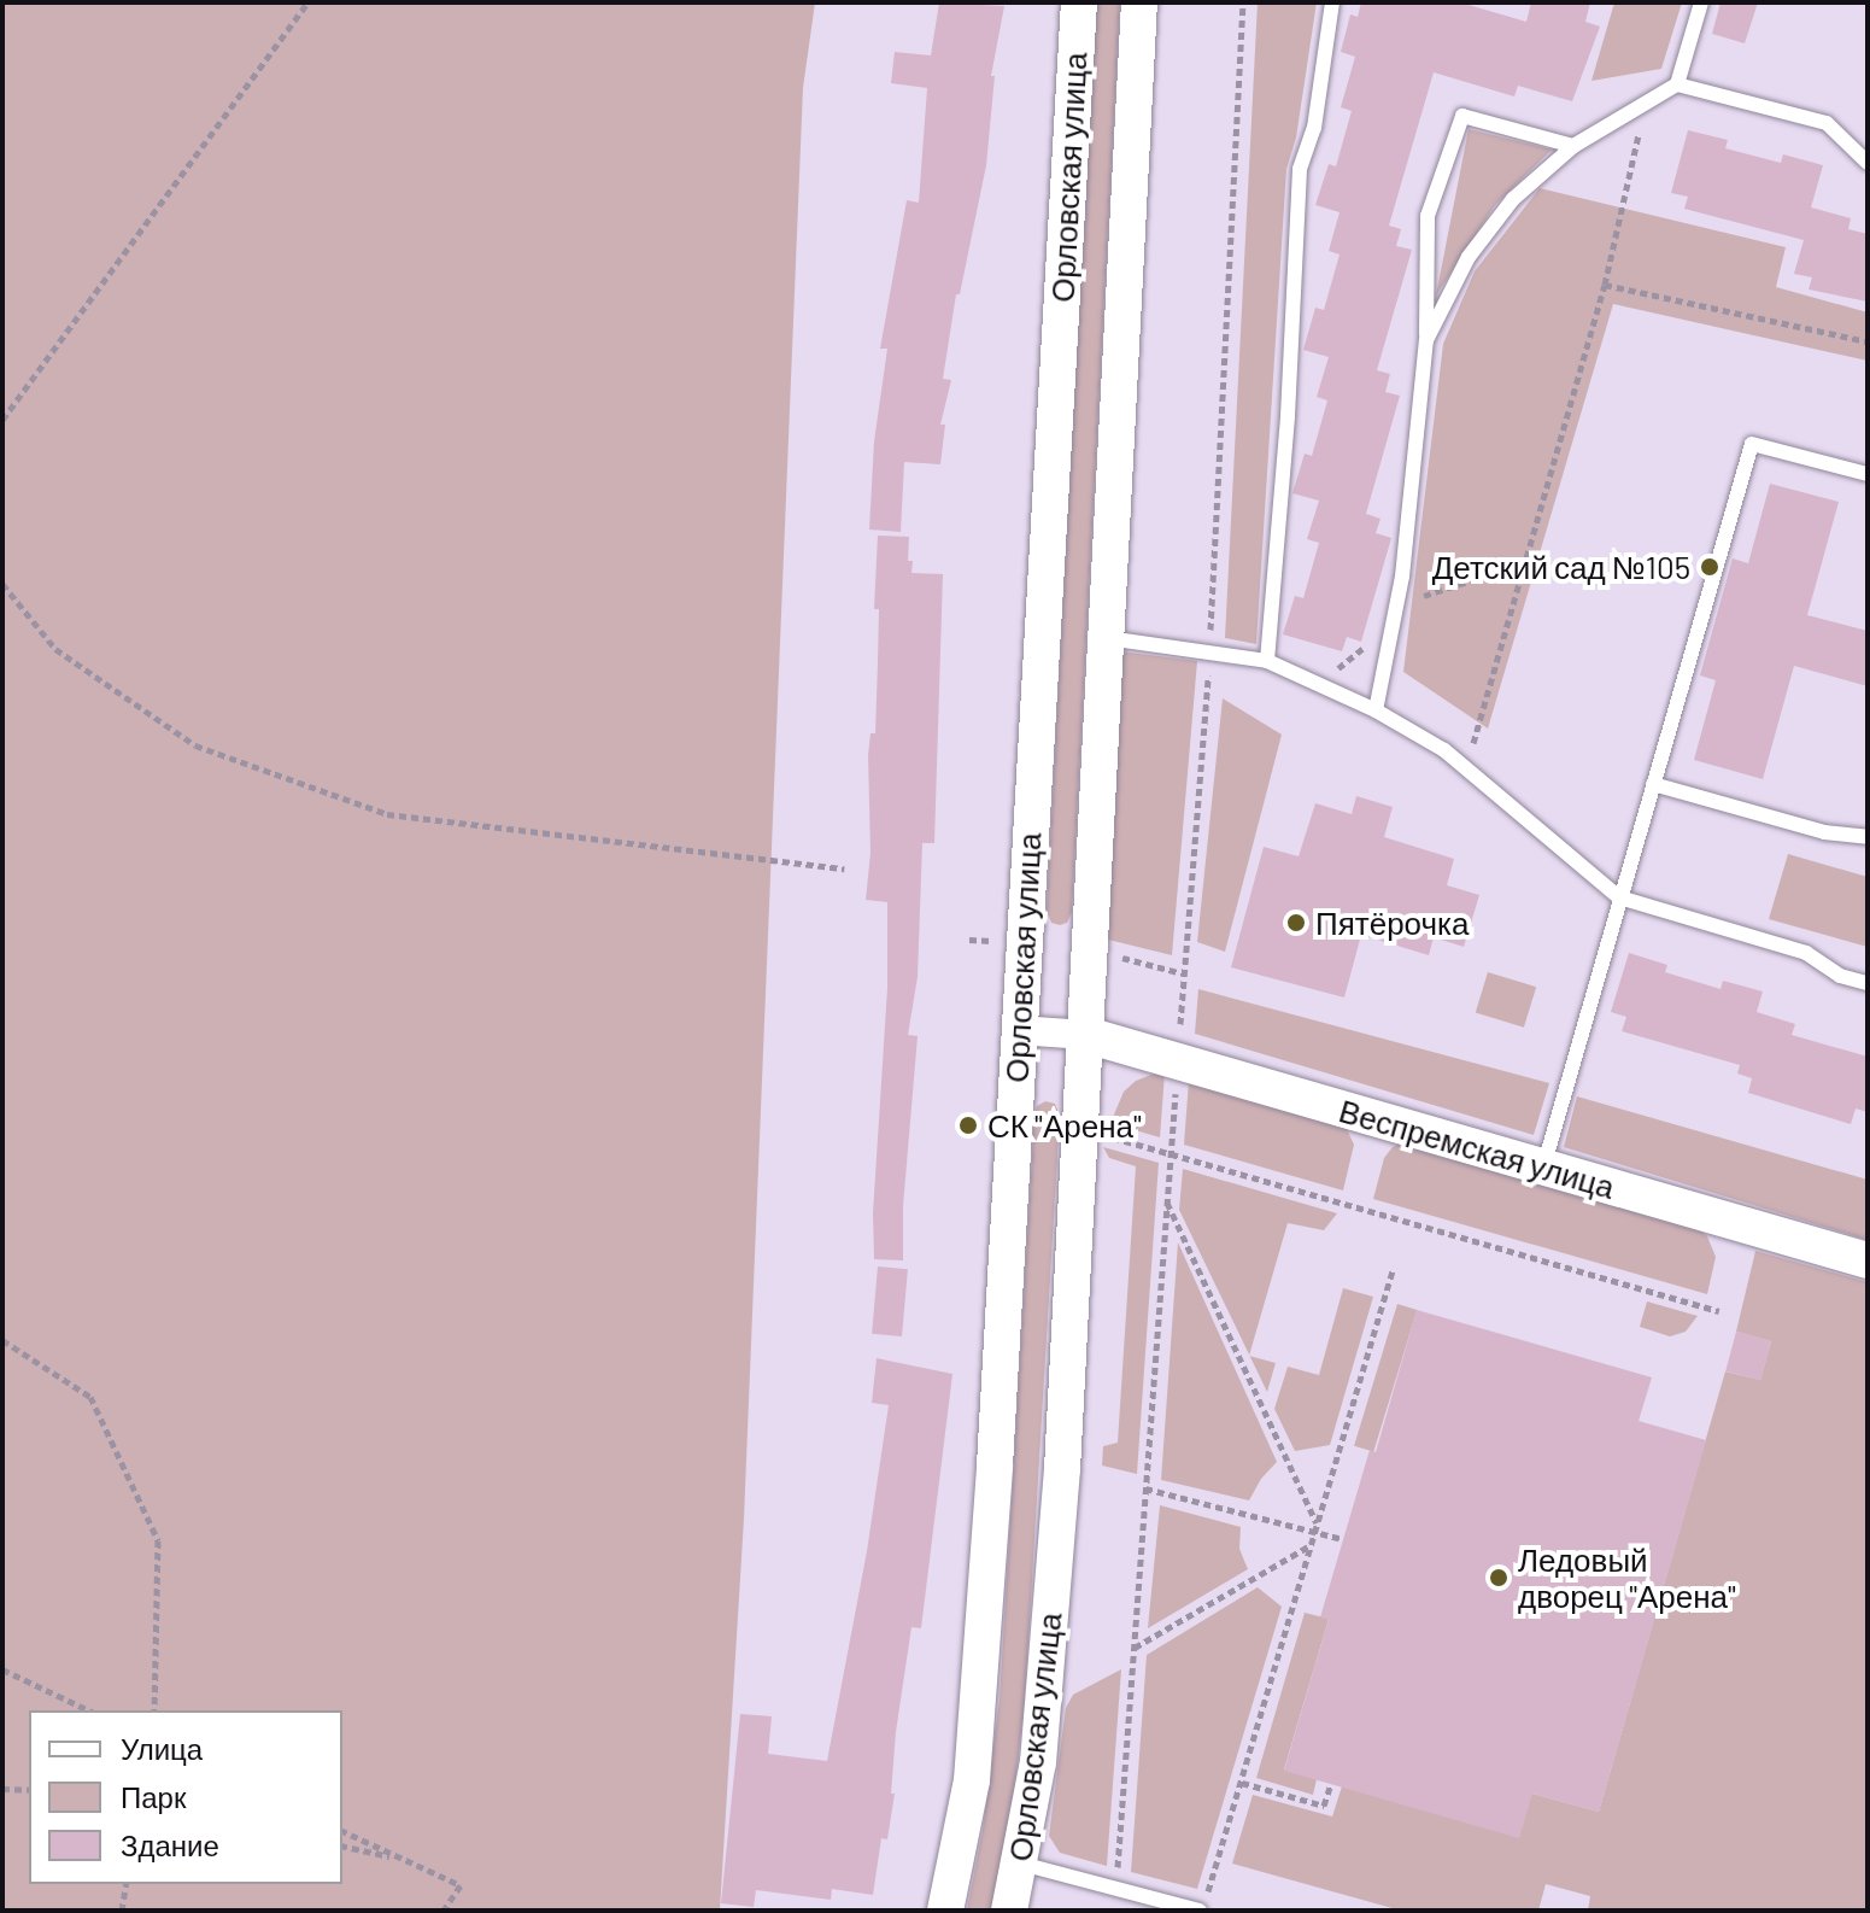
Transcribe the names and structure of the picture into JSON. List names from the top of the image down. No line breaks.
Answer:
{"streets":{"street":["Орловская улица","Веспремская улица"]},"crossings":[["Орловская улица","Веспремская улица"]],"places":["Детский сад №105","Пятёрочка","СК \"Арена\"","Ледовый дворец \"Арена\""],"legend":["Улица","Парк","Здание"]}
